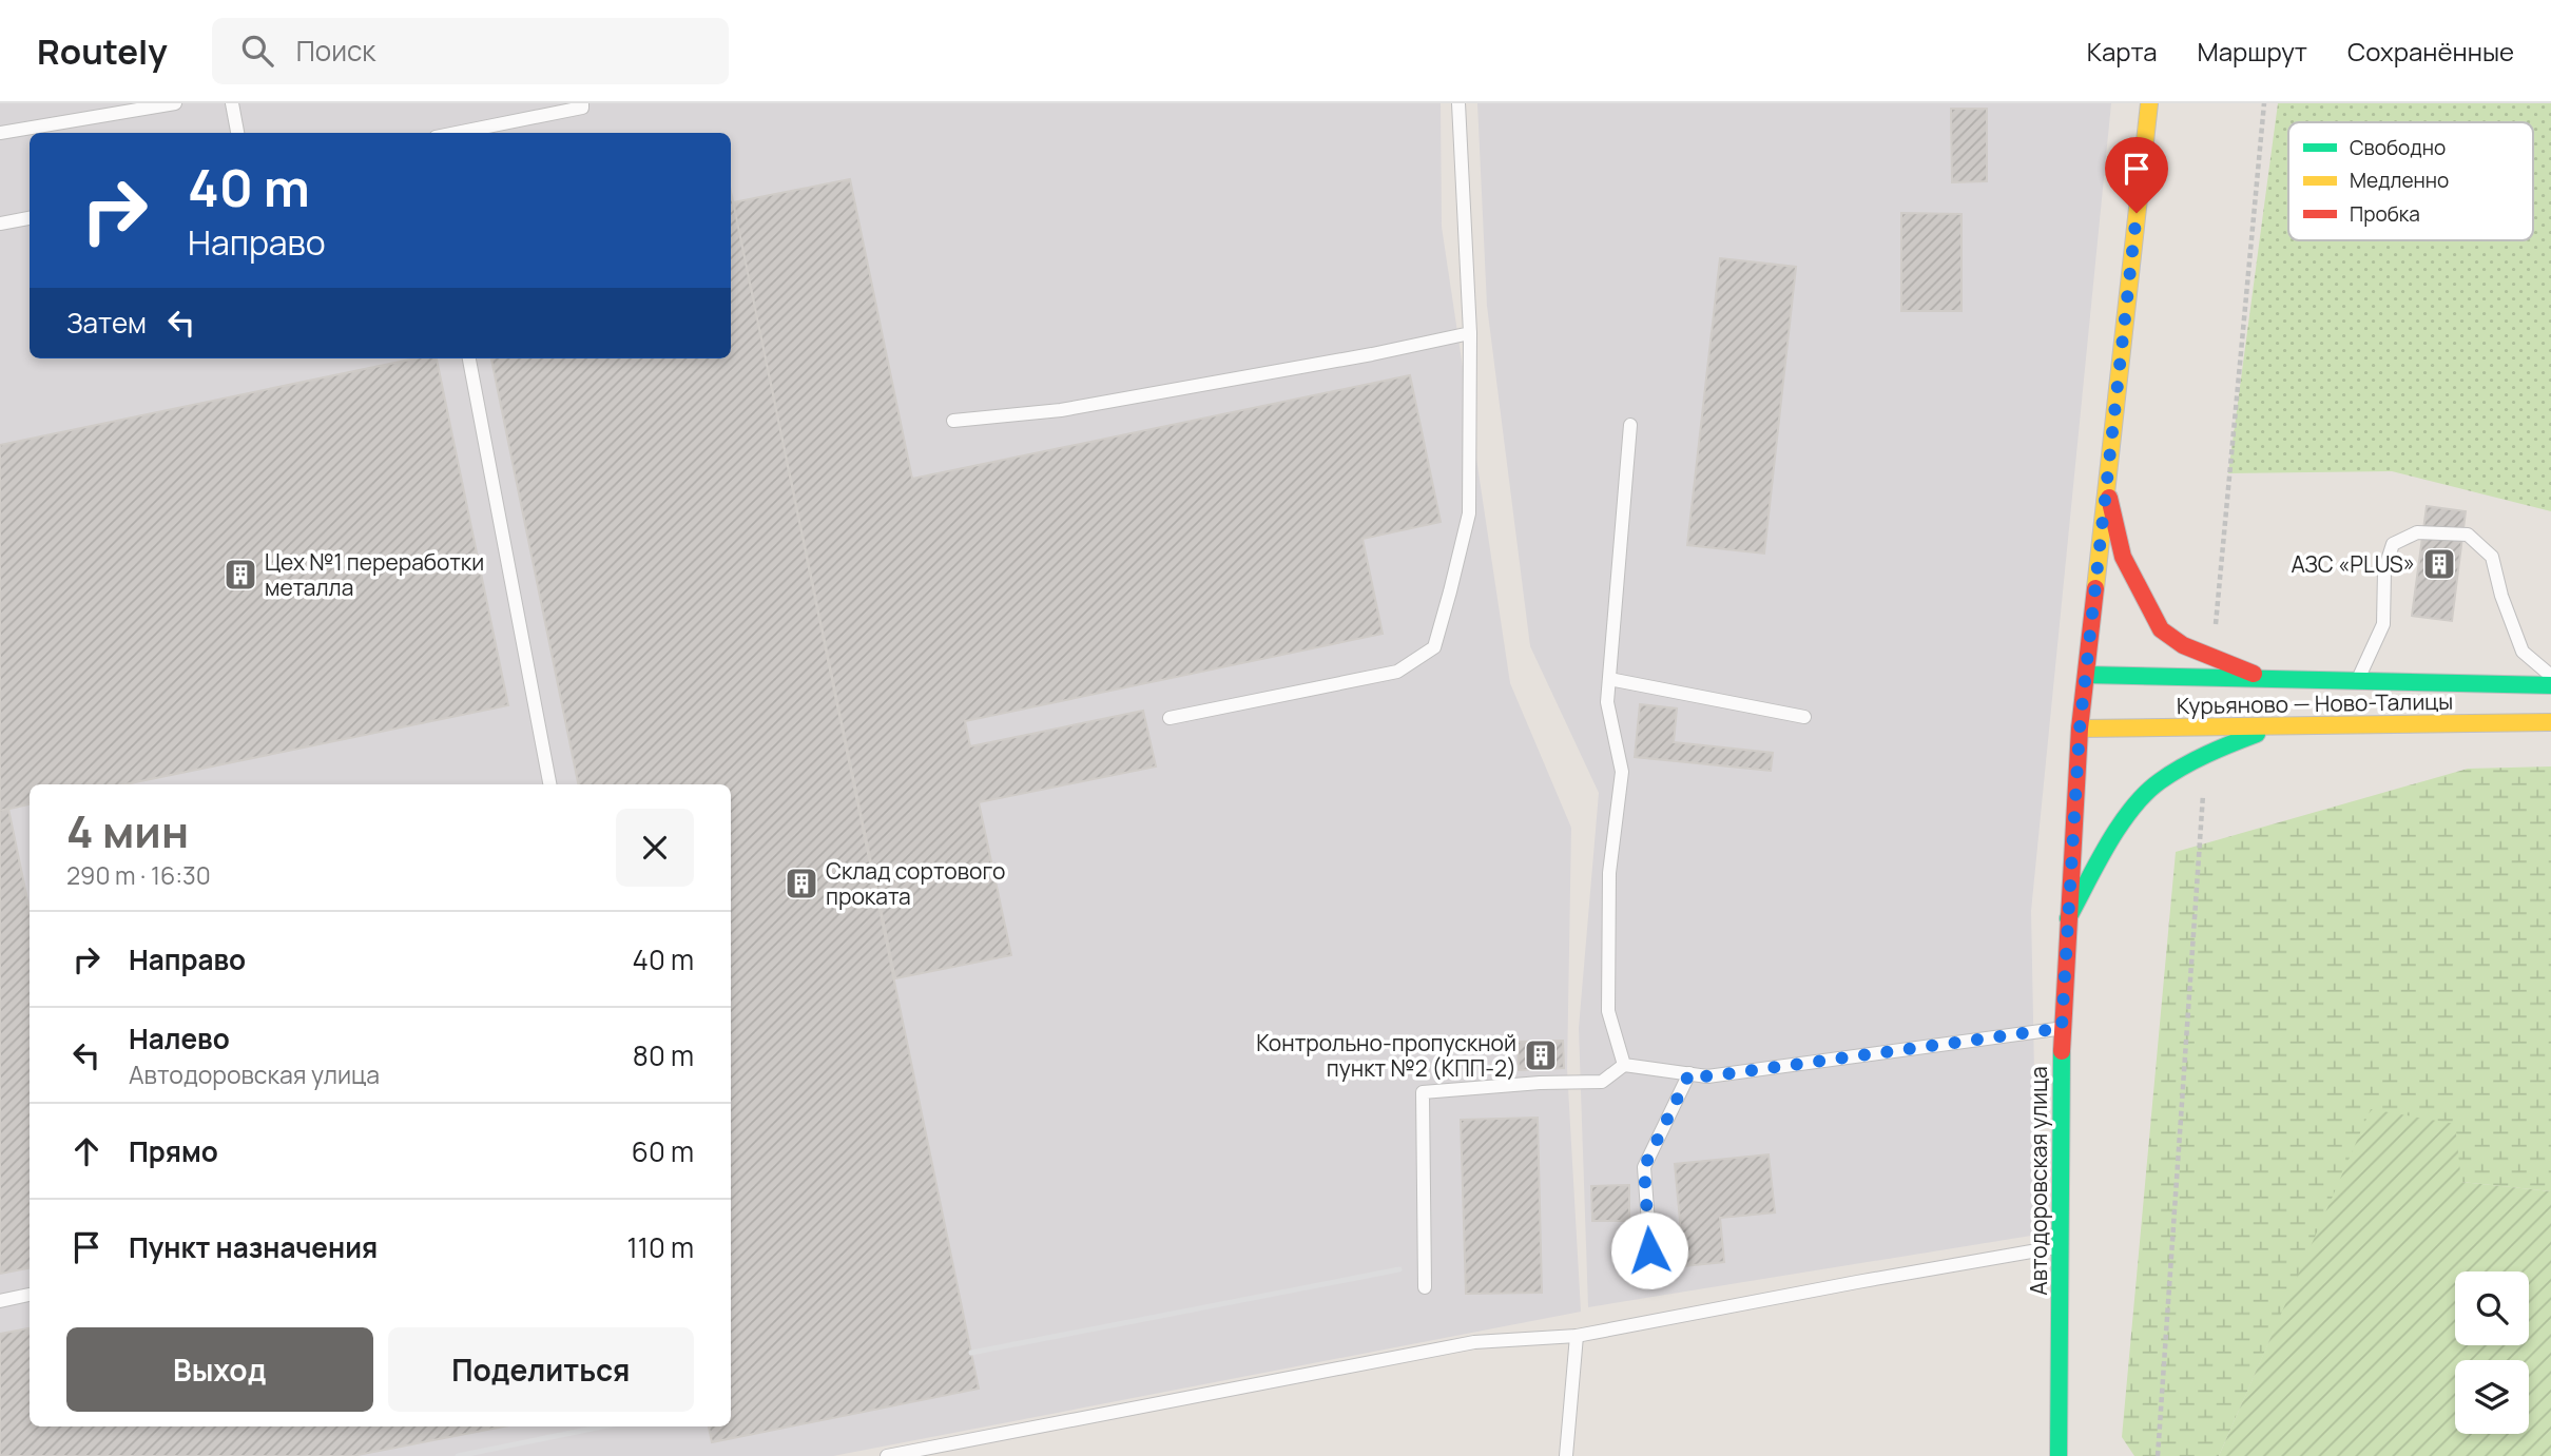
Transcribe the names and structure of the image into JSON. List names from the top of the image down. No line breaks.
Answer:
{"streets":{"main road":["Курьяново — Ново-Талицы","Автодоровская улица"]},"crossings":[["Курьяново — Ново-Талицы","Автодоровская улица"]],"places":{"building":["АЗС «PLUS»","Цех №1 переработки металла","Склад сортового проката","Контрольно-пропускной пункт №2 (КПП-2)"]},"legend":["Свободно","Медленно","Пробка"],"page":{"header":"Routely","search":"Поиск","nav":["Карта","Маршрут","Сохранённые"],"turn":["40 m","Направо"],"then":"Затем","heading":["4 мин","290 m · 16:30"],"list":[{"name":"Направо","value":"40 m"},{"name":"Налево","note":"Автодоровская улица","value":"80 m"},{"name":"Прямо","value":"60 m"},{"name":"Пункт назначения","value":"110 m"}],"buttons":["Выход","Поделиться"]}}
